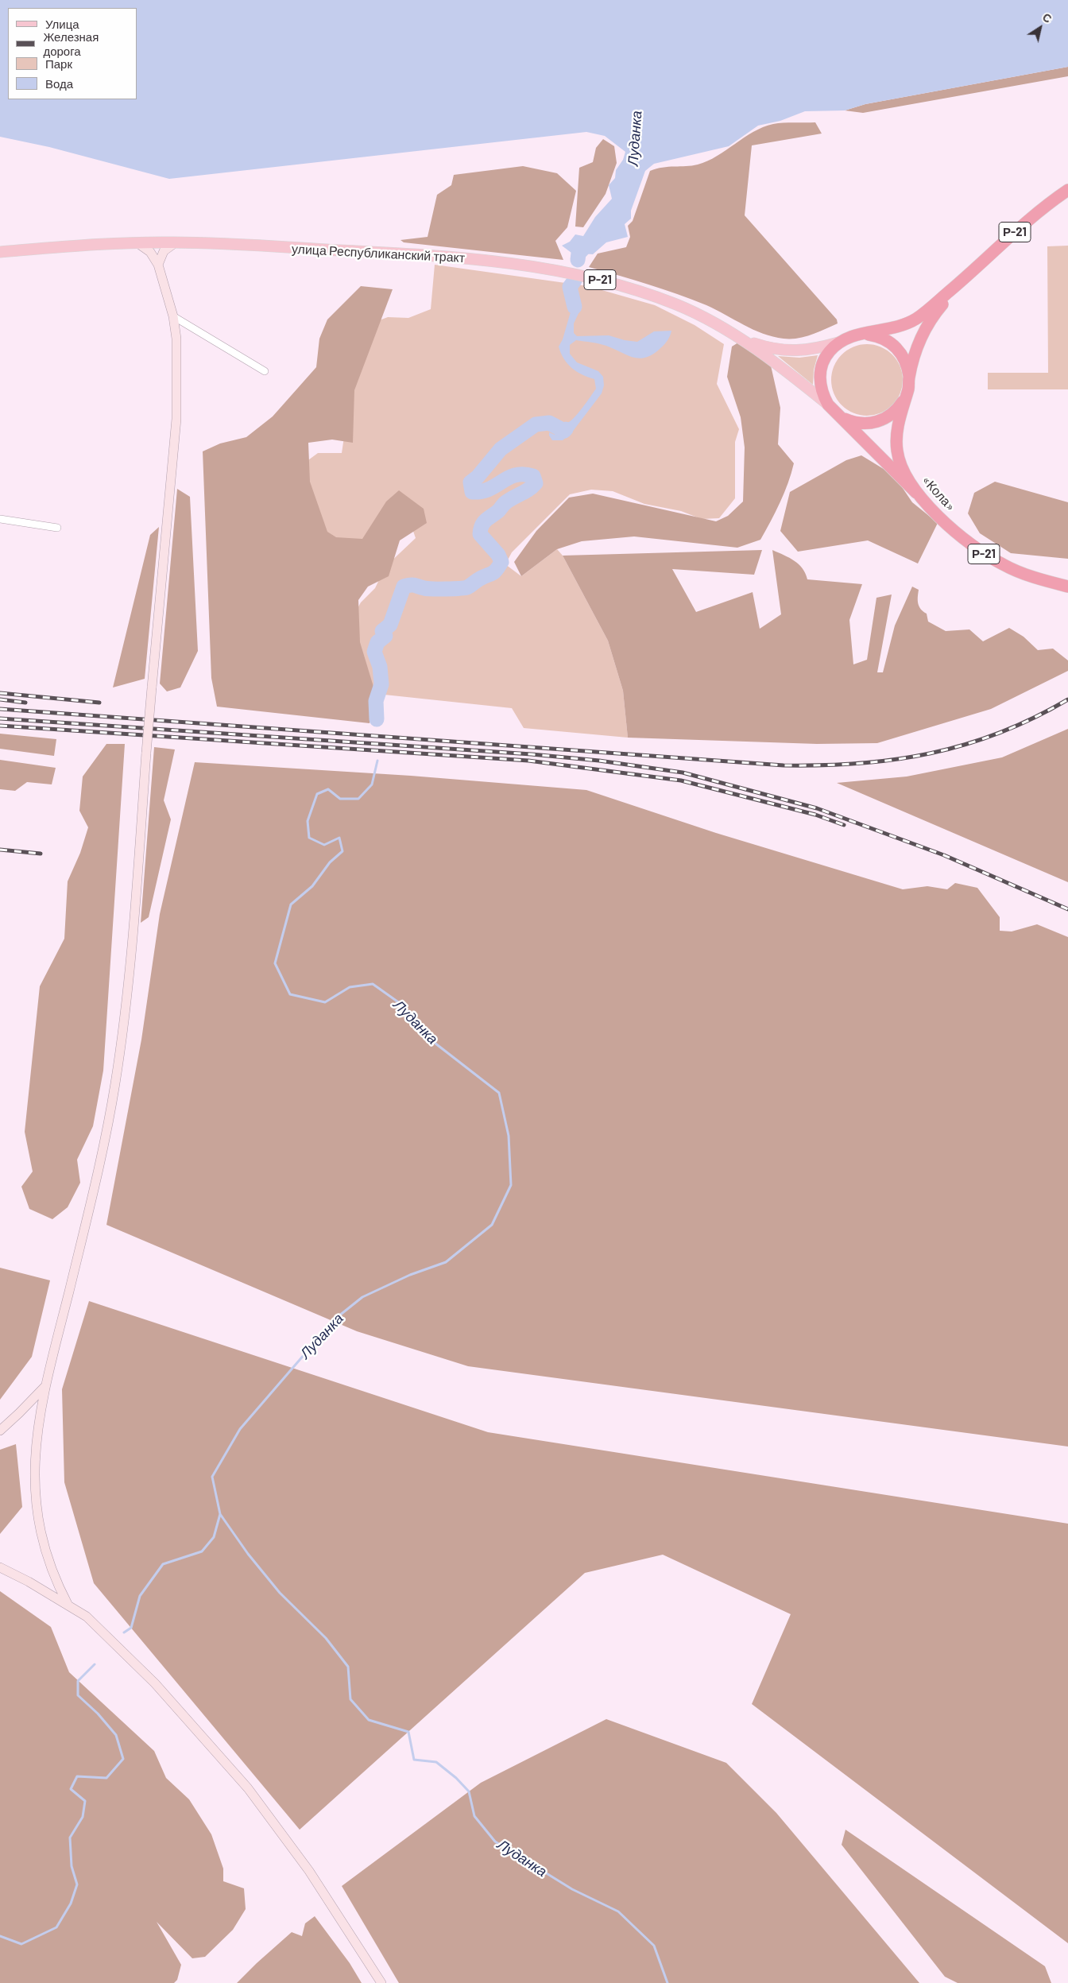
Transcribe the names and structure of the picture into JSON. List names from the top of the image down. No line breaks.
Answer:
{"streets":{"highway":["Р-21","«Кола»"],"main road":["улица Республиканский тракт"]},"crossings":[["Р-21","улица Республиканский тракт"],["Р-21","«Кола»"]],"water":["Луданка"],"legend":["Улица","Железная дорога","Парк","Вода"],"north":"top right"}
